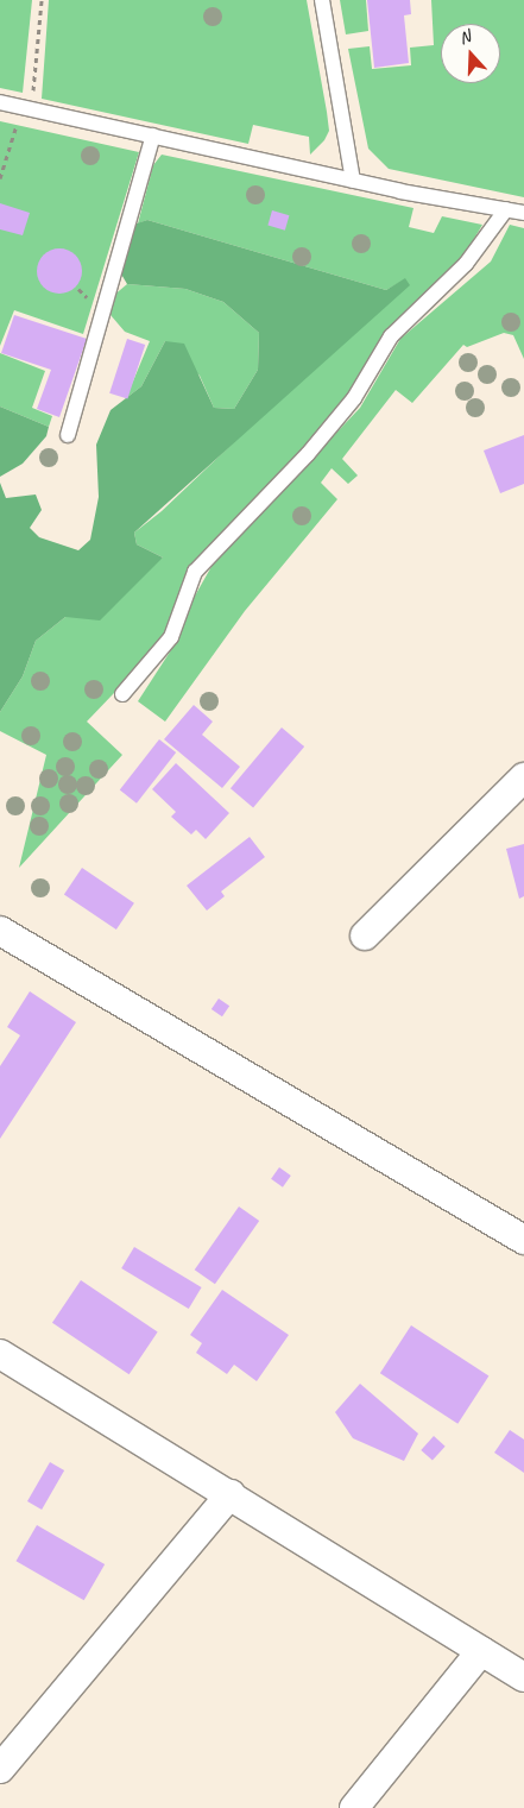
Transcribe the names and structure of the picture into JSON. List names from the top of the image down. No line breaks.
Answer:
{"north":"top"}
